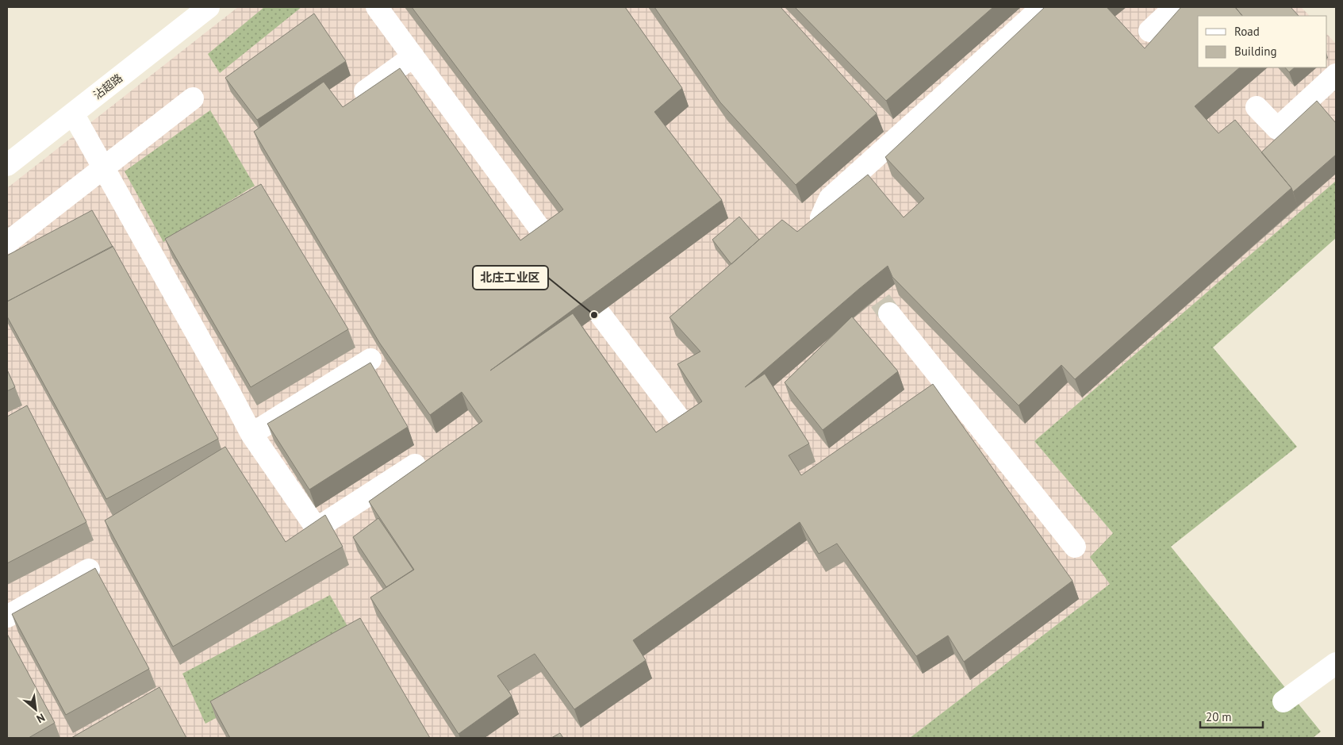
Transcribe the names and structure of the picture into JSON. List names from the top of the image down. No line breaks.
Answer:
{"streets":{"street":["沾超路"]},"places":["北庄工业区"],"legend":["Road","Building"],"scale_bar":"20 m","north":"bottom right"}
